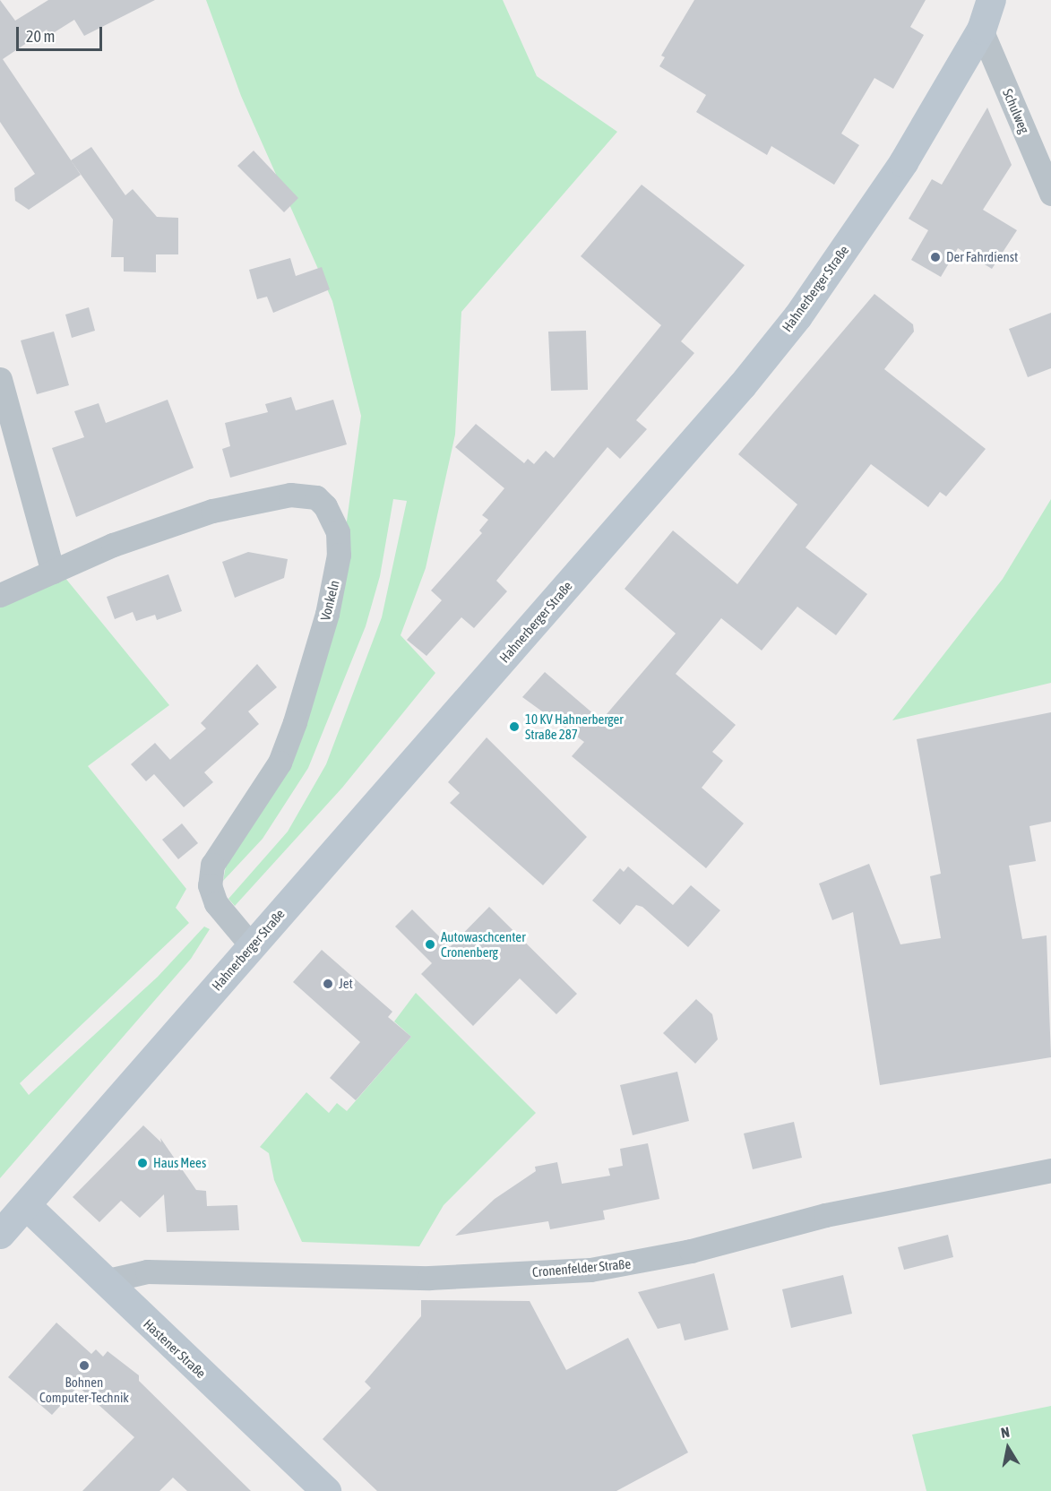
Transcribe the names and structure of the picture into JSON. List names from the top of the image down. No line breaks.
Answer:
{"streets":{"main road":["Hahnerberger Straße","Hastener Straße"],"street":["Schulweg","Vonkeln","Cronenfelder Straße"]},"crossings":[["Schulweg","Hahnerberger Straße"],["Hahnerberger Straße","Vonkeln"],["Hahnerberger Straße","Hastener Straße"],["Cronenfelder Straße","Hastener Straße"]],"places":["Der Fahrdienst","10 KV Hahnerberger Straße 287","Autowaschcenter Cronenberg","Jet","Haus Mees","Bohnen Computer-Technik"],"scale_bar":"20 m","north":"top"}
